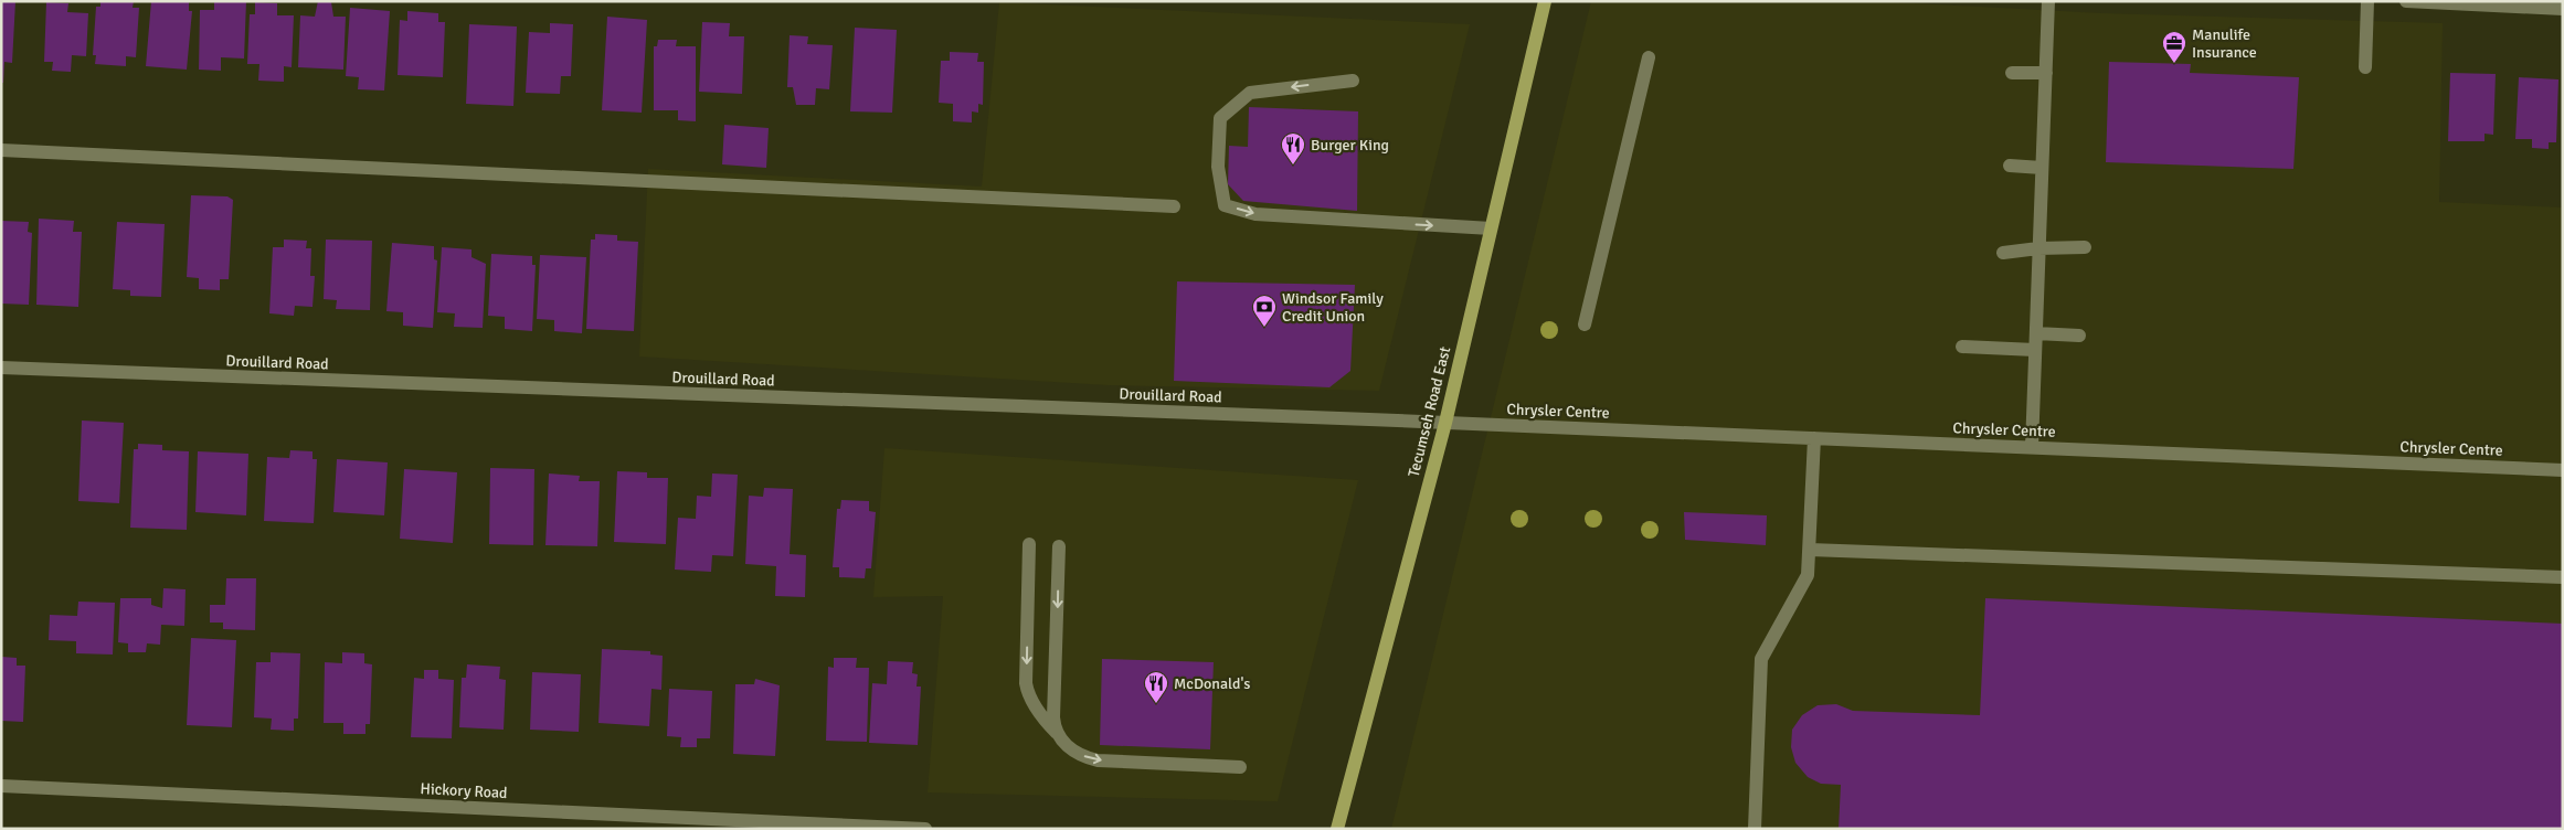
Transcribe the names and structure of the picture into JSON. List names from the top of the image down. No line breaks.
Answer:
{"streets":{"main road":["Tecumseh Road East"],"street":["Drouillard Road","Chrysler Centre","Hickory Road"]},"crossings":[["Drouillard Road","Chrysler Centre"],["Drouillard Road","Tecumseh Road East"],["Chrysler Centre","Tecumseh Road East"]],"places":{"office":["Manulife Insurance"],"restaurant":["Burger King","McDonald's"],"bank":["Windsor Family Credit Union"]}}
